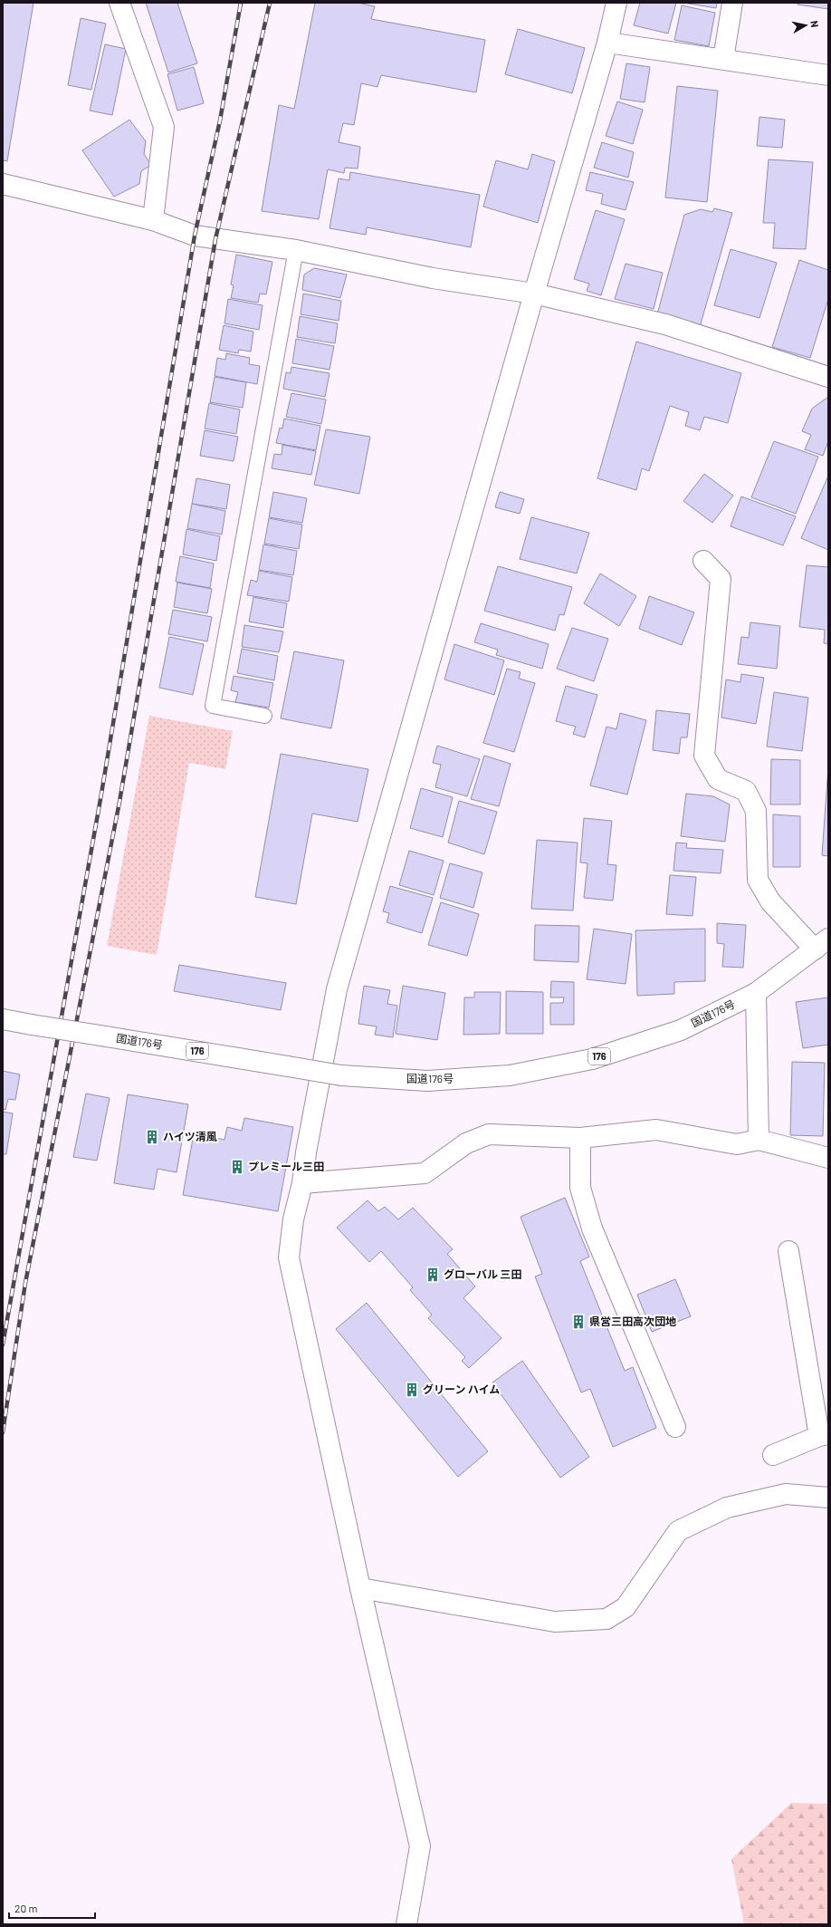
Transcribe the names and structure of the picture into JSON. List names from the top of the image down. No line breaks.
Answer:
{"streets":{"main road":["国道176号","176"]},"places":{"building":["ハイツ清風","プレミール三田","グローバル 三田","県営三田高次団地","グリーン ハイム"]},"scale_bar":"20 m","north":"right"}
